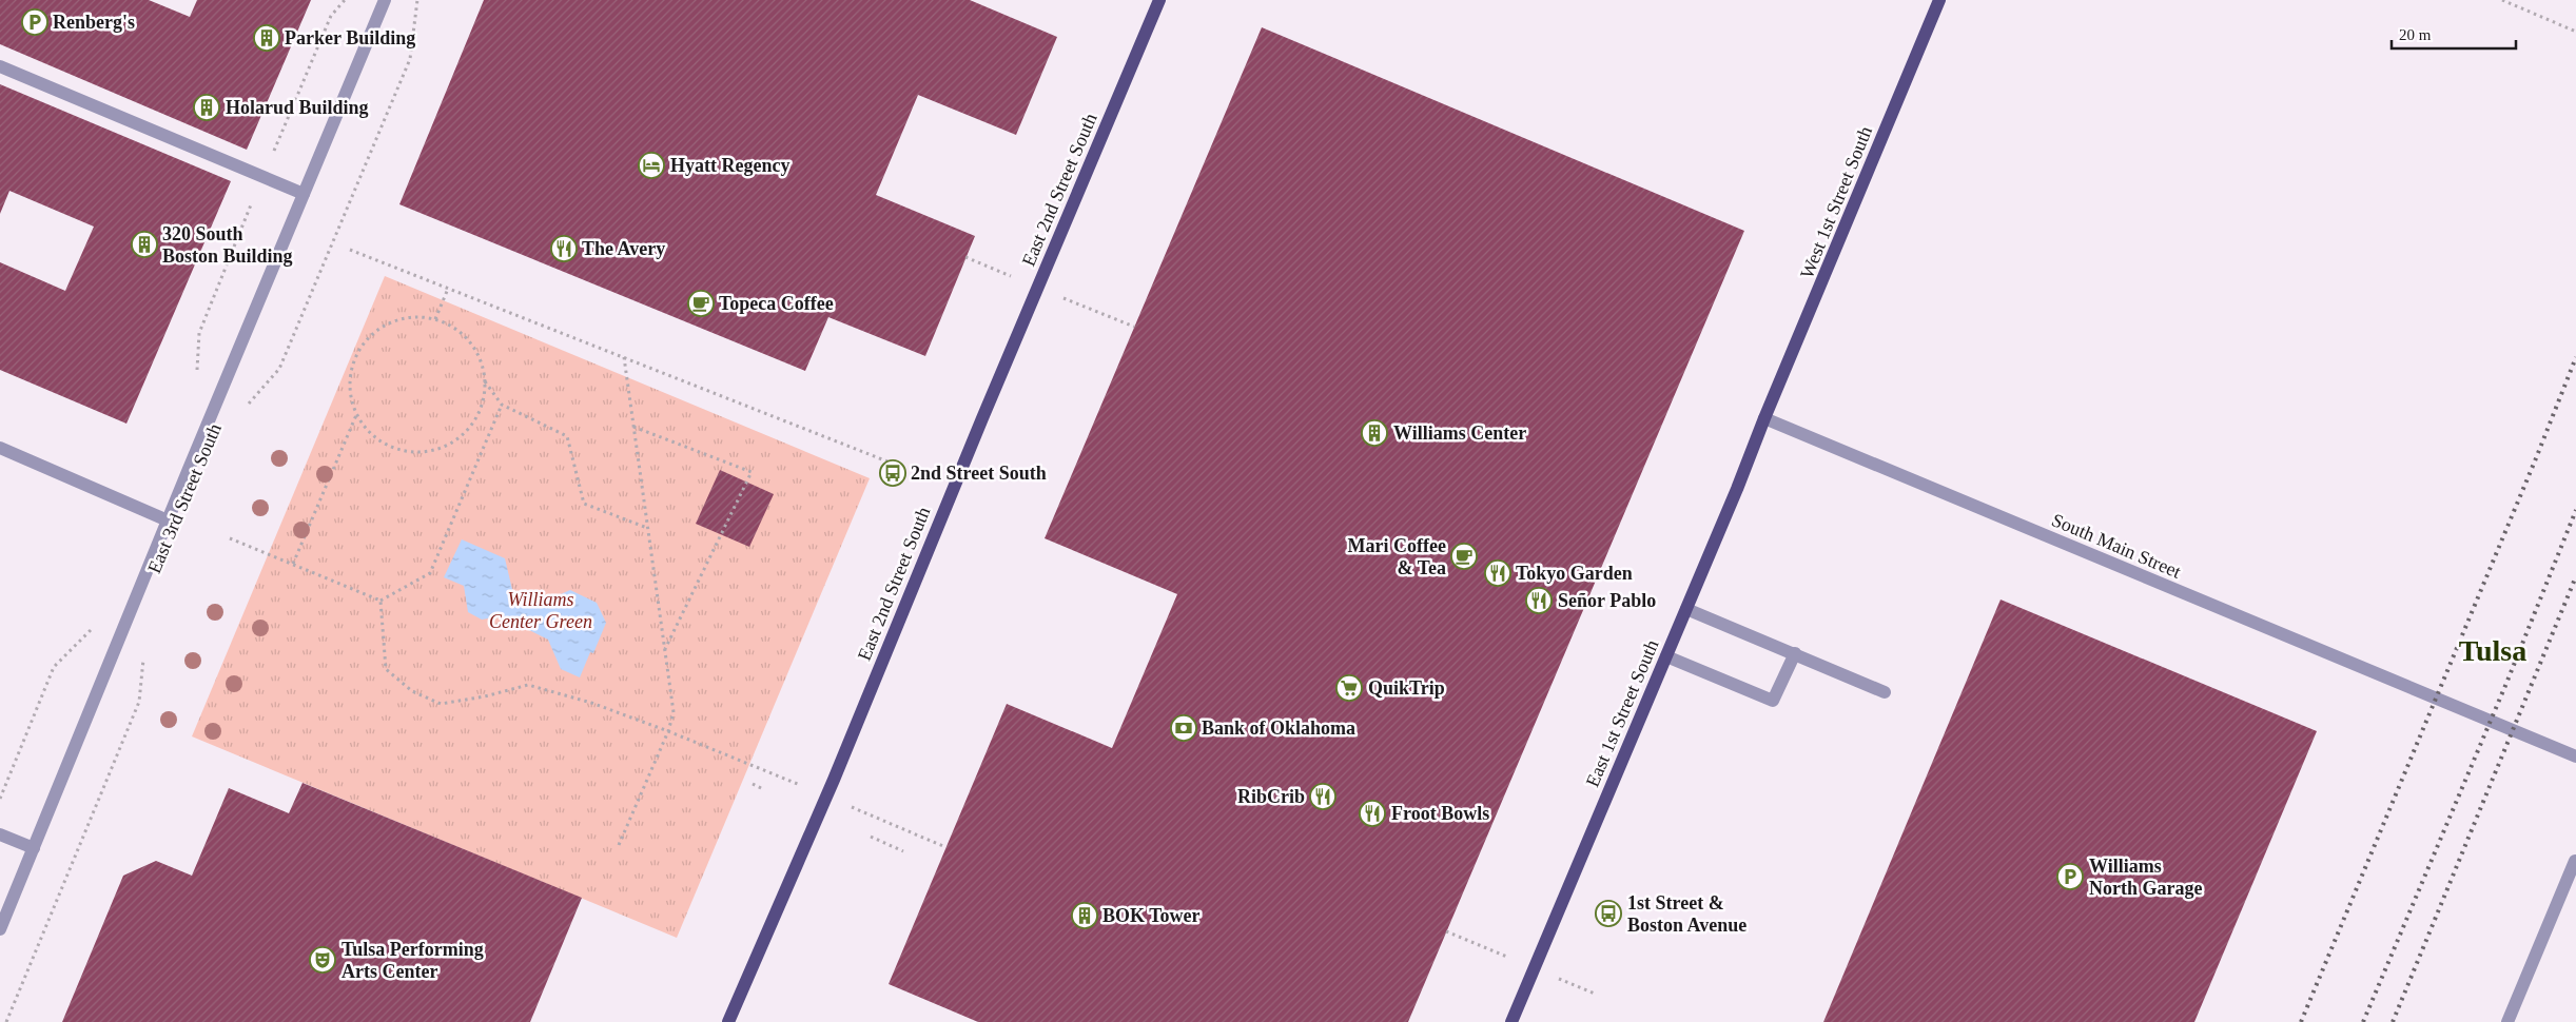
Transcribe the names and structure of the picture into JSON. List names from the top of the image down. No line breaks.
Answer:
{"streets":{"main road":["East 2nd Street South","West 1st Street South","East 1st Street South"],"street":["East 3rd Street South","South Main Street"]},"crossings":[["West 1st Street South","South Main Street"],["West 1st Street South","East 1st Street South"],["South Main Street","East 1st Street South"]],"districts":["Tulsa"],"parks":["Williams Center Green"],"places":{"parking":["Renberg's","Williams North Garage"],"building":["Parker Building","Holarud Building","320 South Boston Building","Williams Center","BOK Tower"],"hotel":["Hyatt Regency"],"restaurant":["The Avery","Tokyo Garden","Señor Pablo","RibCrib","Froot Bowls"],"cafe":["Topeca Coffee","Mari Coffee & Tea"],"bus stop":["2nd Street South","1st Street & Boston Avenue"],"supermarket":["QuikTrip"],"bank":["Bank of Oklahoma"],"theatre":["Tulsa Performing Arts Center"]},"scale_bar":"20 m"}
